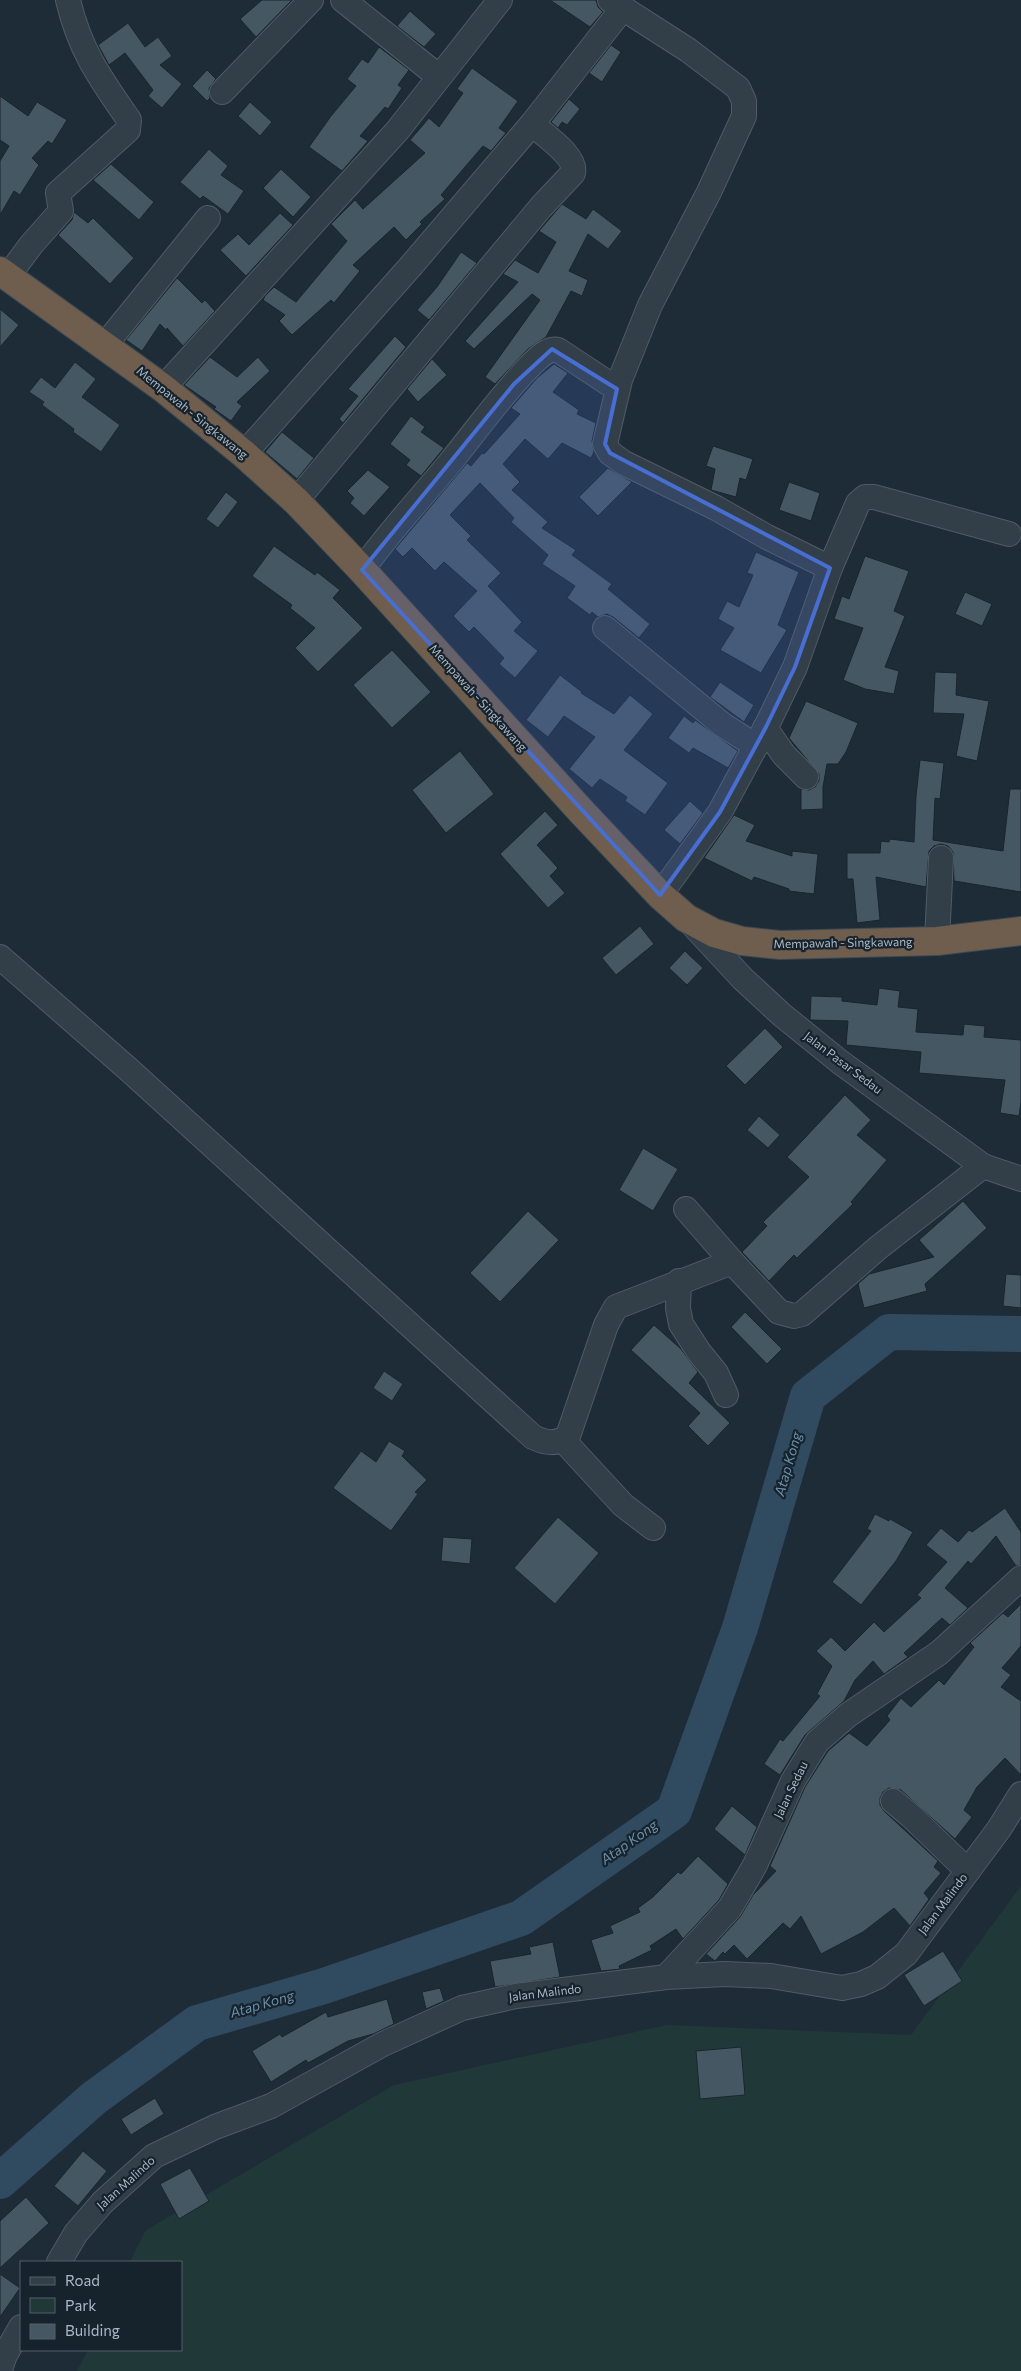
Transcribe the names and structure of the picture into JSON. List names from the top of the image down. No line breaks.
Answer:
{"streets":{"highway":["Mempawah - Singkawang"],"street":["Jalan Pasar Sedau","Jalan Sedau","Jalan Malindo"]},"crossings":[["Mempawah - Singkawang","Jalan Pasar Sedau"],["Jalan Sedau","Jalan Malindo"]],"water":["Atap Kong"],"legend":["Road","Park","Building"]}
